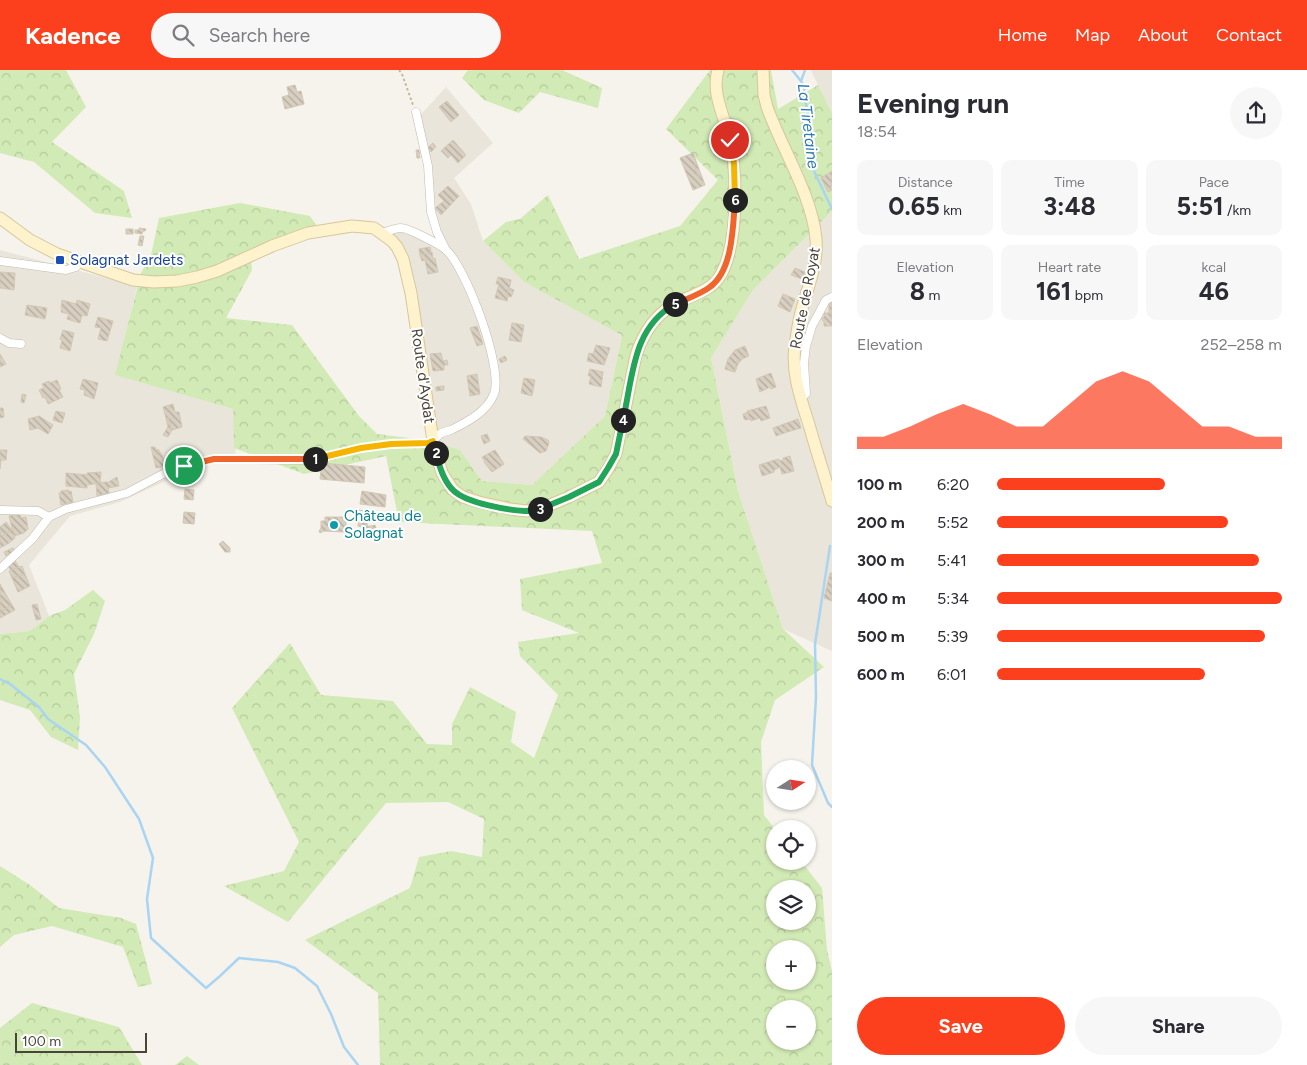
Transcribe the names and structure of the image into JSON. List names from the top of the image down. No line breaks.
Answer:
{"streets":{"main road":["Route de Royat","Route d'Aydat"]},"water":["La Tiretaine"],"places":{"transit":["Solagnat Jardets"],"other":["Château de Solagnat"]},"scale_bar":"100 m","north":"right","page":{"header":"Kadence","search":"Search here","nav":["Home","Map","About","Contact"],"heading":["Evening run","18:54"],"stats":[["Distance","0.65 km"],["Time","3:48"],["Pace","5:51 /km"],["Elevation","8 m"],["Heart rate","161 bpm"],["kcal","46"]],"pins":["6","5","4","2","1","3"],"chart":["Elevation","252–258 m"],"list":[{"name":"100 m","note":"6:20"},{"name":"200 m","note":"5:52"},{"name":"300 m","note":"5:41"},{"name":"400 m","note":"5:34"},{"name":"500 m","note":"5:39"},{"name":"600 m","note":"6:01"}],"map_buttons":["+","−"],"buttons":["Save","Share"],"scale":"100 m"}}
